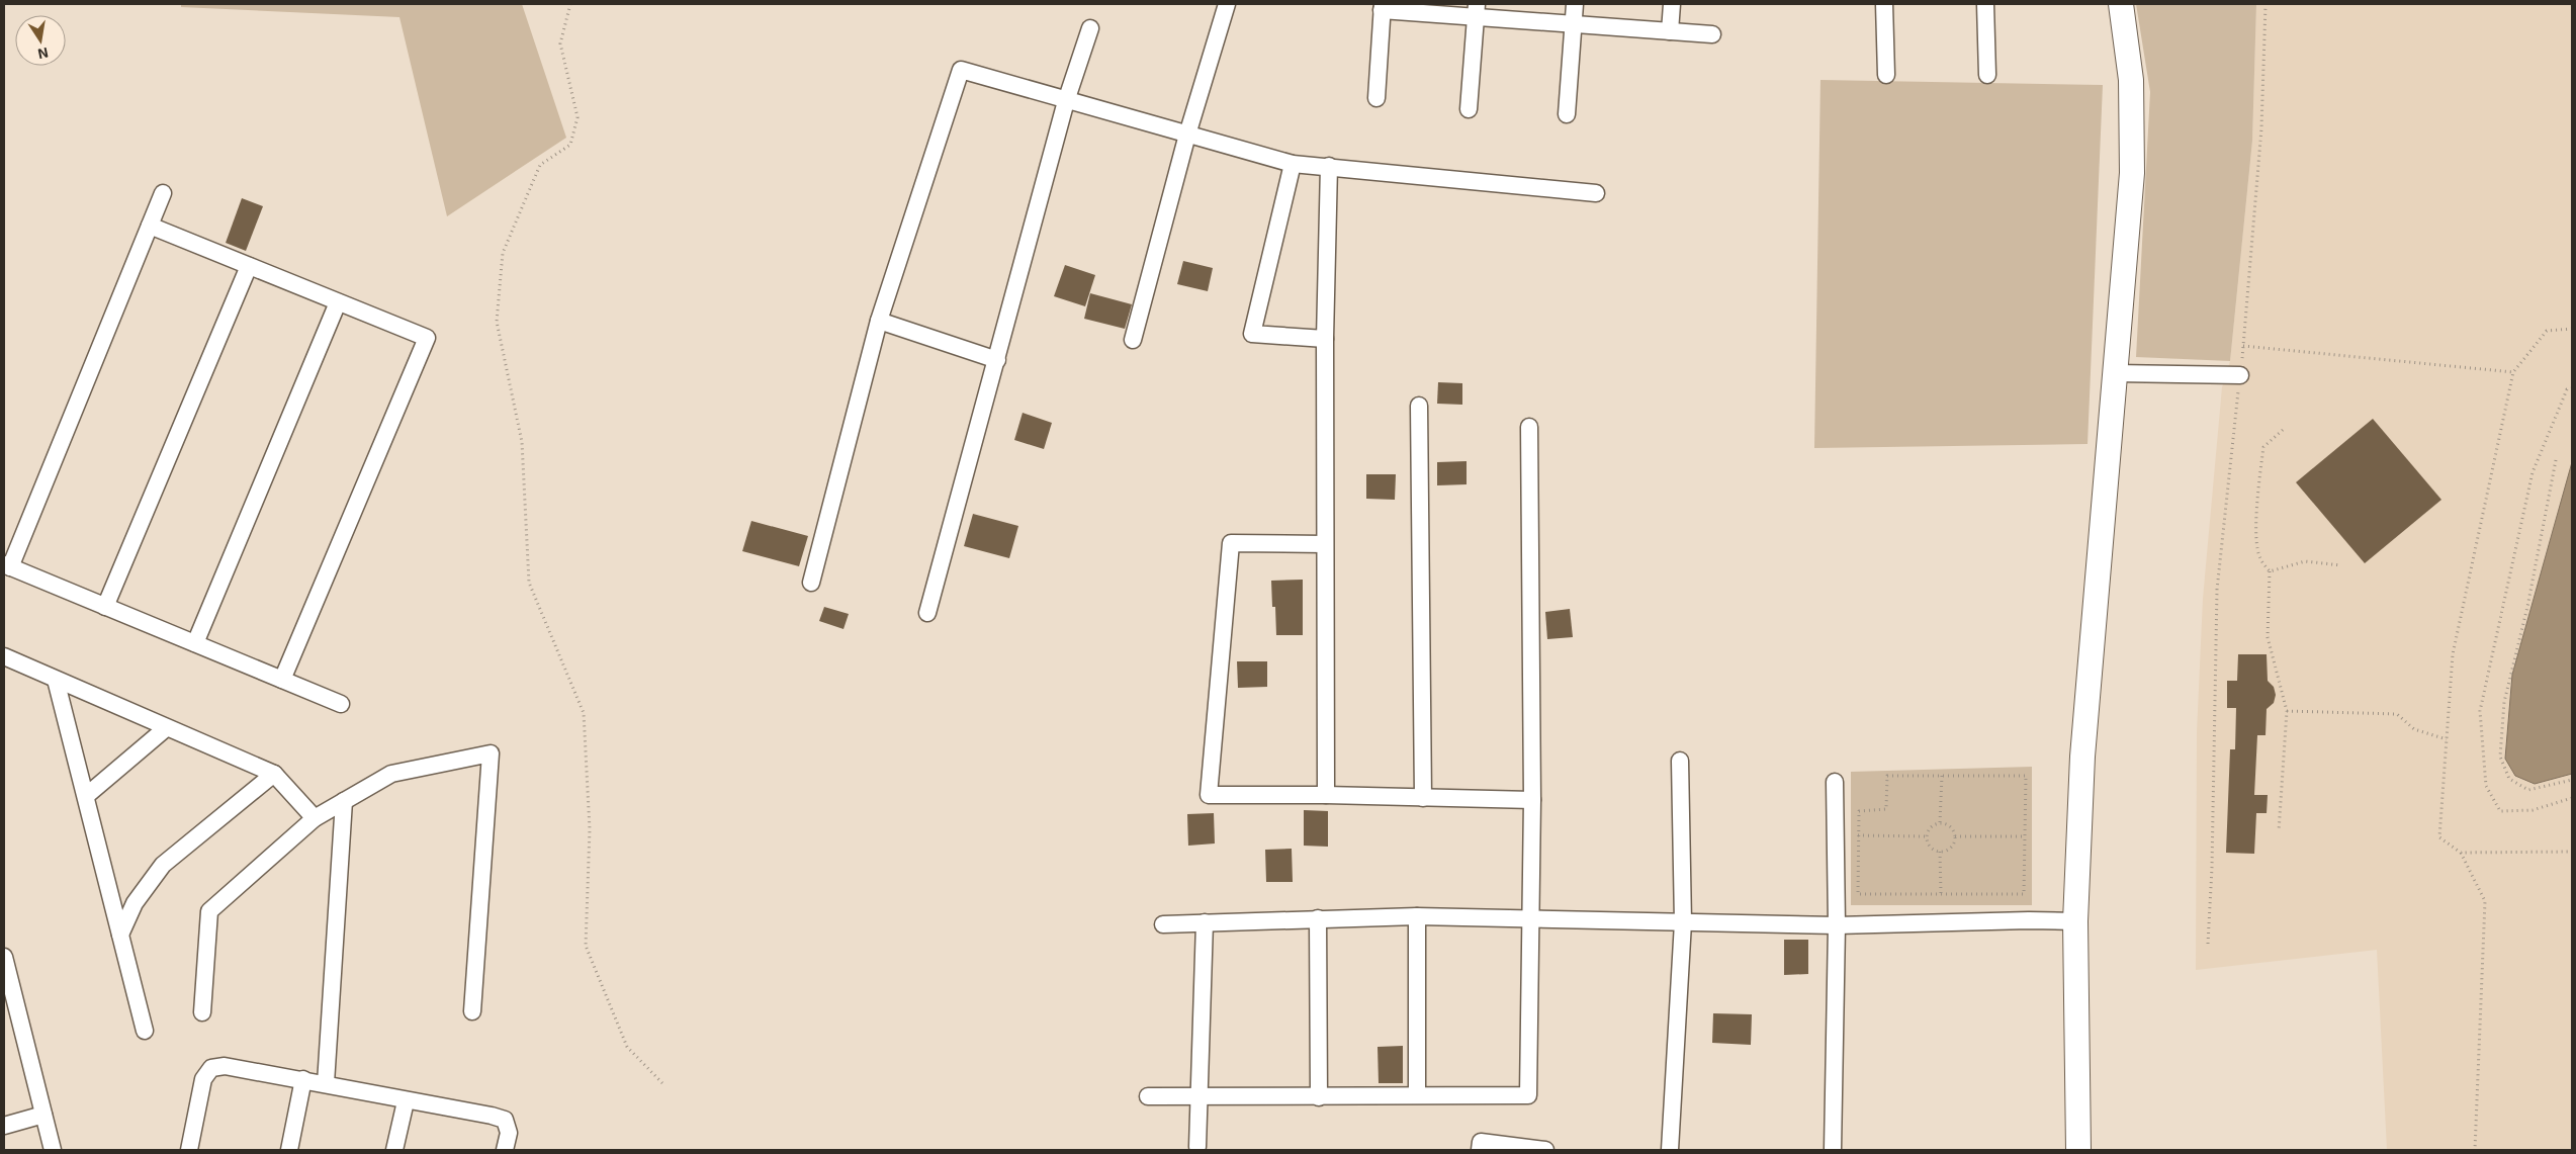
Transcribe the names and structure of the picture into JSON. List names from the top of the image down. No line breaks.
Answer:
{"north":"bottom"}
